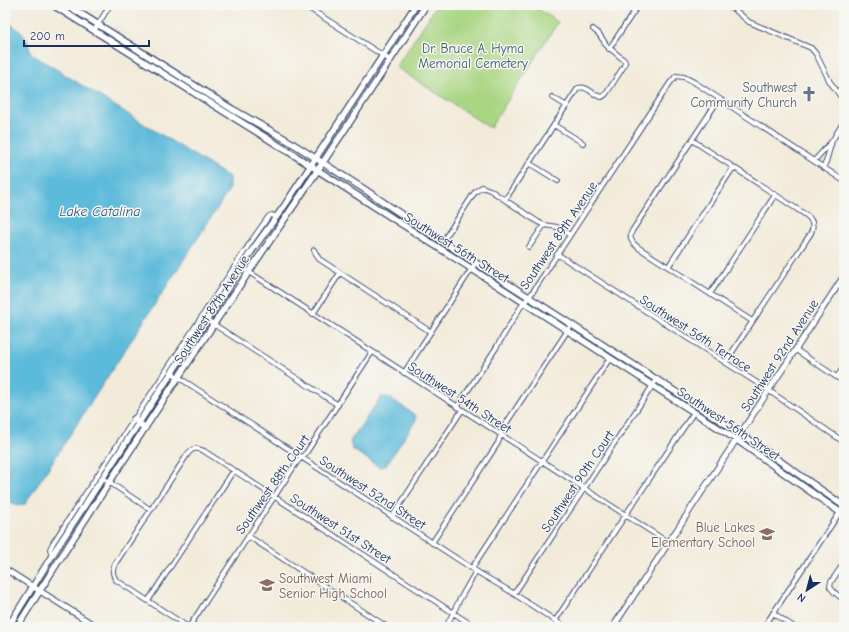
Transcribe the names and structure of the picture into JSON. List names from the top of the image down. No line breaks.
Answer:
{"streets":{"main road":["Southwest 56th Street","Southwest 87th Avenue"],"street":["Southwest 89th Avenue","Southwest 56th Terrace","Southwest 92nd Avenue","Southwest 54th Street","Southwest 90th Court","Southwest 88th Court","Southwest 52nd Street","Southwest 51st Street"]},"crossings":[["Southwest 89th Avenue","Southwest 56th Street"],["Southwest 89th Avenue","Southwest 56th Terrace"],["Southwest 89th Avenue","Southwest 54th Street"],["Southwest 56th Street","Southwest 87th Avenue"],["Southwest 56th Street","Southwest 92nd Avenue"],["Southwest 56th Street","Southwest 90th Court"],["Southwest 87th Avenue","Southwest 54th Street"],["Southwest 87th Avenue","Southwest 52nd Street"],["Southwest 56th Terrace","Southwest 92nd Avenue"],["Southwest 92nd Avenue","Southwest 54th Street"],["Southwest 54th Street","Southwest 90th Court"],["Southwest 54th Street","Southwest 88th Court"],["Southwest 90th Court","Southwest 52nd Street"],["Southwest 88th Court","Southwest 52nd Street"],["Southwest 88th Court","Southwest 51st Street"]],"water":["Lake Catalina"],"parks":["Dr. Bruce A. Hyma Memorial Cemetery"],"places":{"church":["Southwest Community Church"],"school or university":["Blue Lakes Elementary School","Southwest Miami Senior High School"]},"scale_bar":"200 m","north":"bottom left"}
